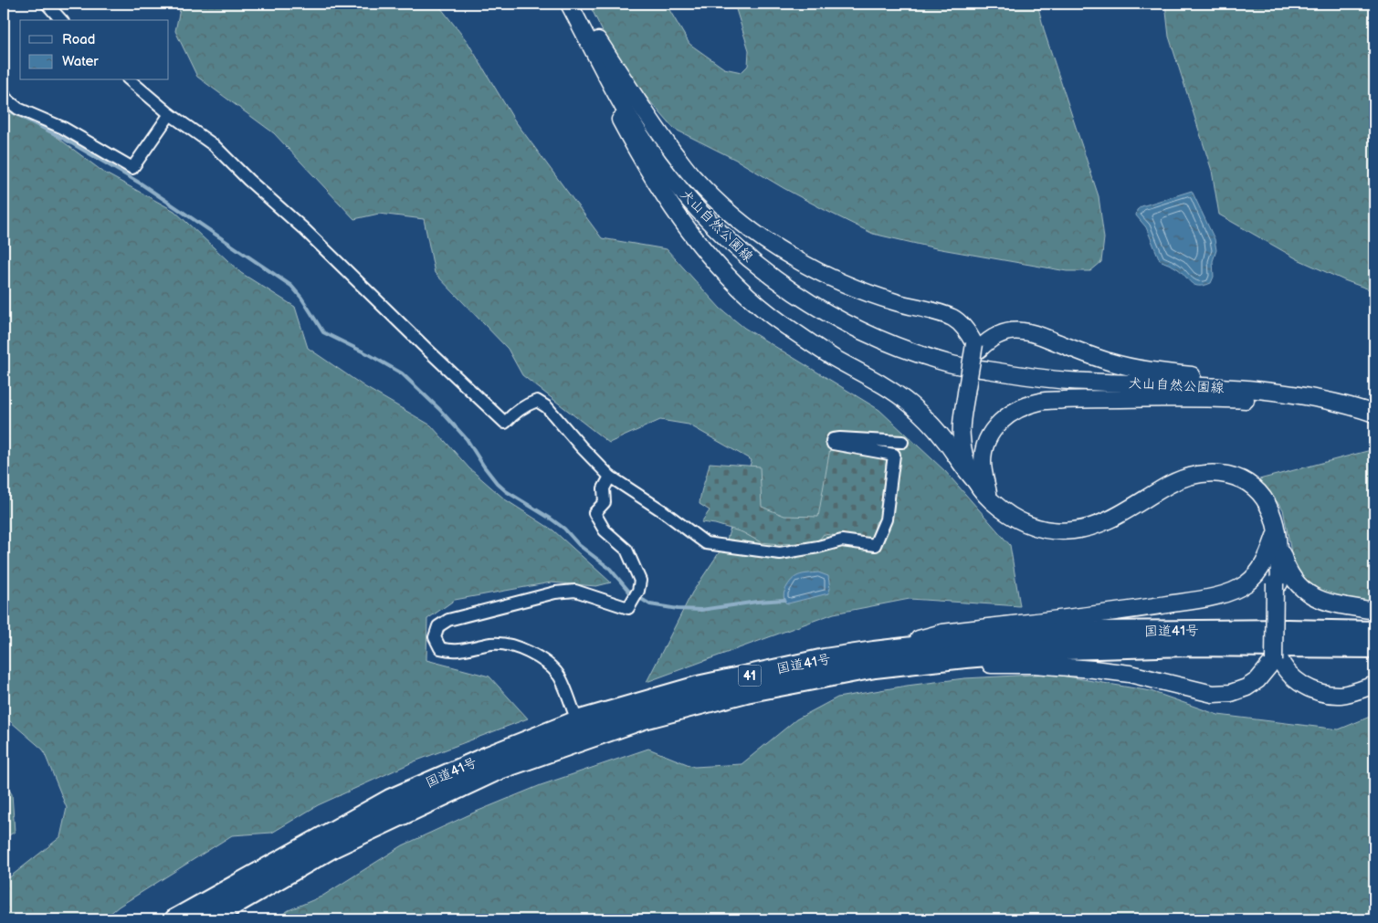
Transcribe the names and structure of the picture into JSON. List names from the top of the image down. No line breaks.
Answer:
{"streets":{"highway":["国道41号","41"],"main road":["犬山自然公園線"]},"legend":["Road","Water"]}
